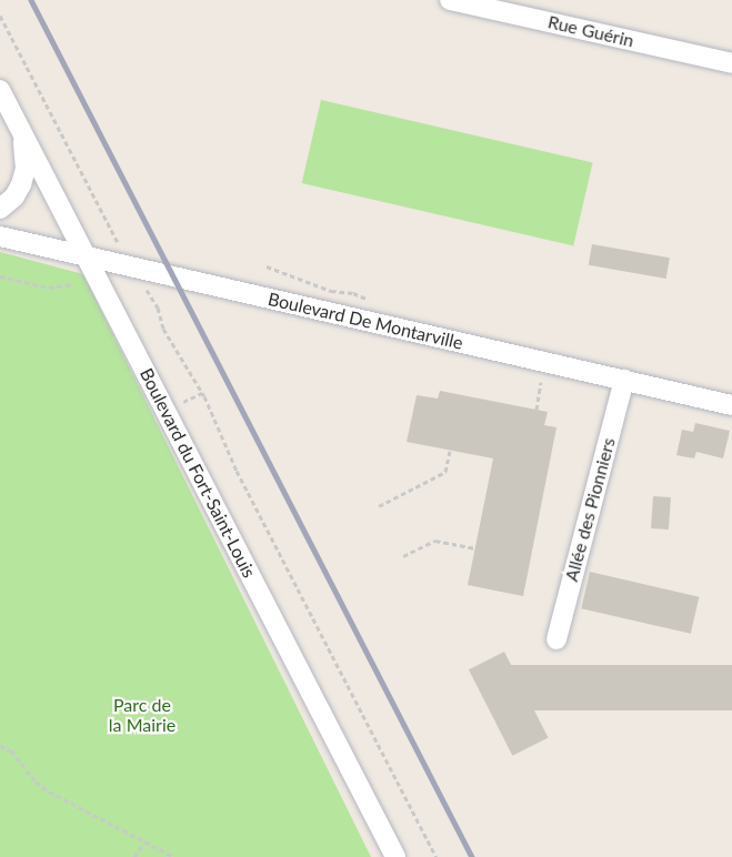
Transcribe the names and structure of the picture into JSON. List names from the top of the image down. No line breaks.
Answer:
{"streets":{"street":["Rue Guérin","Boulevard De Montarville","Boulevard du Fort-Saint-Louis","Allée des Pionniers"]},"crossings":[["Boulevard De Montarville","Boulevard du Fort-Saint-Louis"],["Boulevard De Montarville","Allée des Pionniers"]],"parks":["Parc de la Mairie"]}
